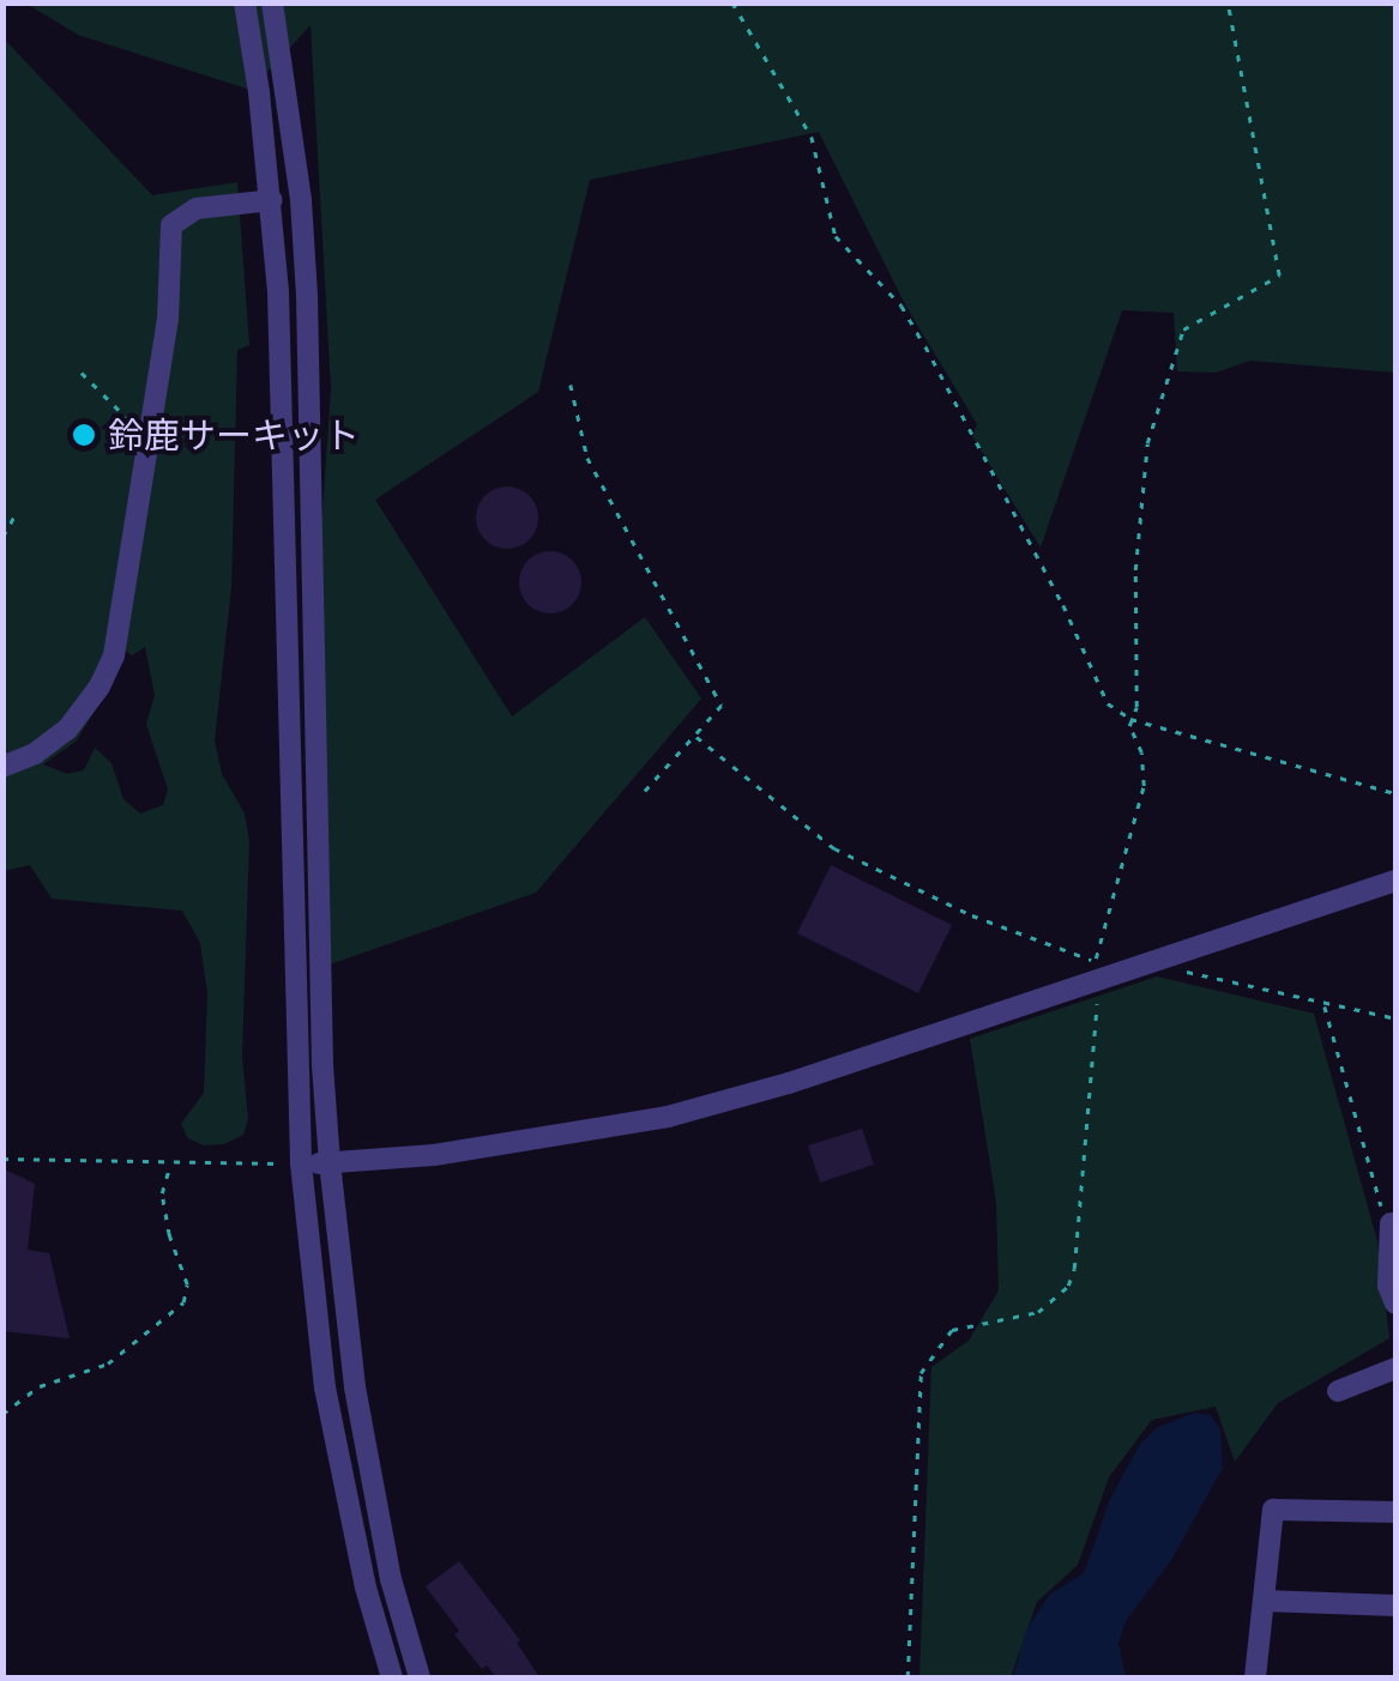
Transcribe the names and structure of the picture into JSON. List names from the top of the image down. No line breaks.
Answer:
{"places":["鈴鹿サーキット"]}
